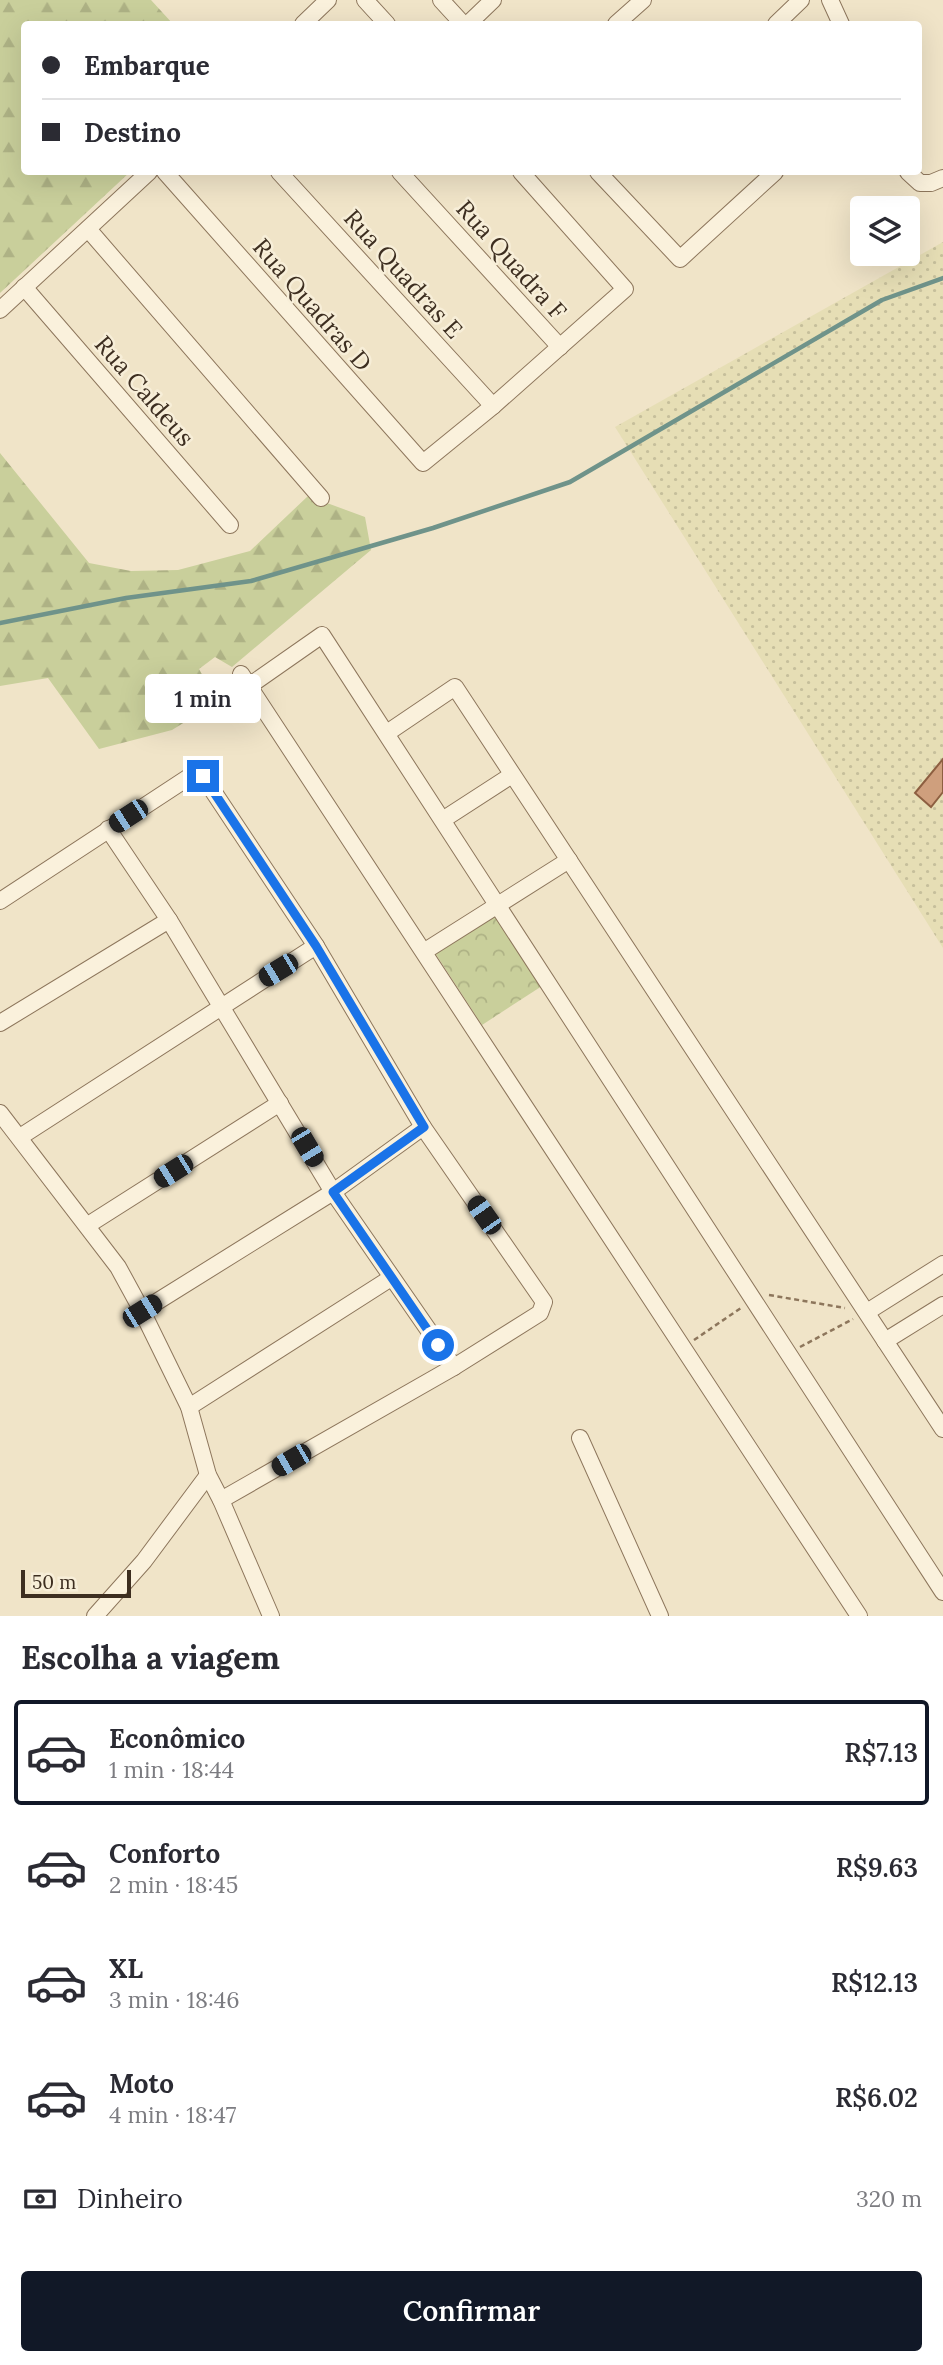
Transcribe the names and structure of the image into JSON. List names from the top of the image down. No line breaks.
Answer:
{"streets":{"street":["Rua Quadra F","Rua Quadras E","Rua Quadras D","Rua Caldeus"]},"crossings":[["Rua Quadras E","Rua Quadras D"]],"scale_bar":"50 m","page":{"banner":["Embarque","Destino"],"bubble":"1 min","scale":"50 m","heading":"Escolha a viagem","list":[{"name":"Econômico","note":"1 min · 18:44","value":"R$7.13"},{"name":"Conforto","note":"2 min · 18:45","value":"R$9.63"},{"name":"XL","note":"3 min · 18:46","value":"R$12.13"},{"name":"Moto","note":"4 min · 18:47","value":"R$6.02"}],"pay":["Dinheiro","320 m"],"buttons":"Confirmar"}}
